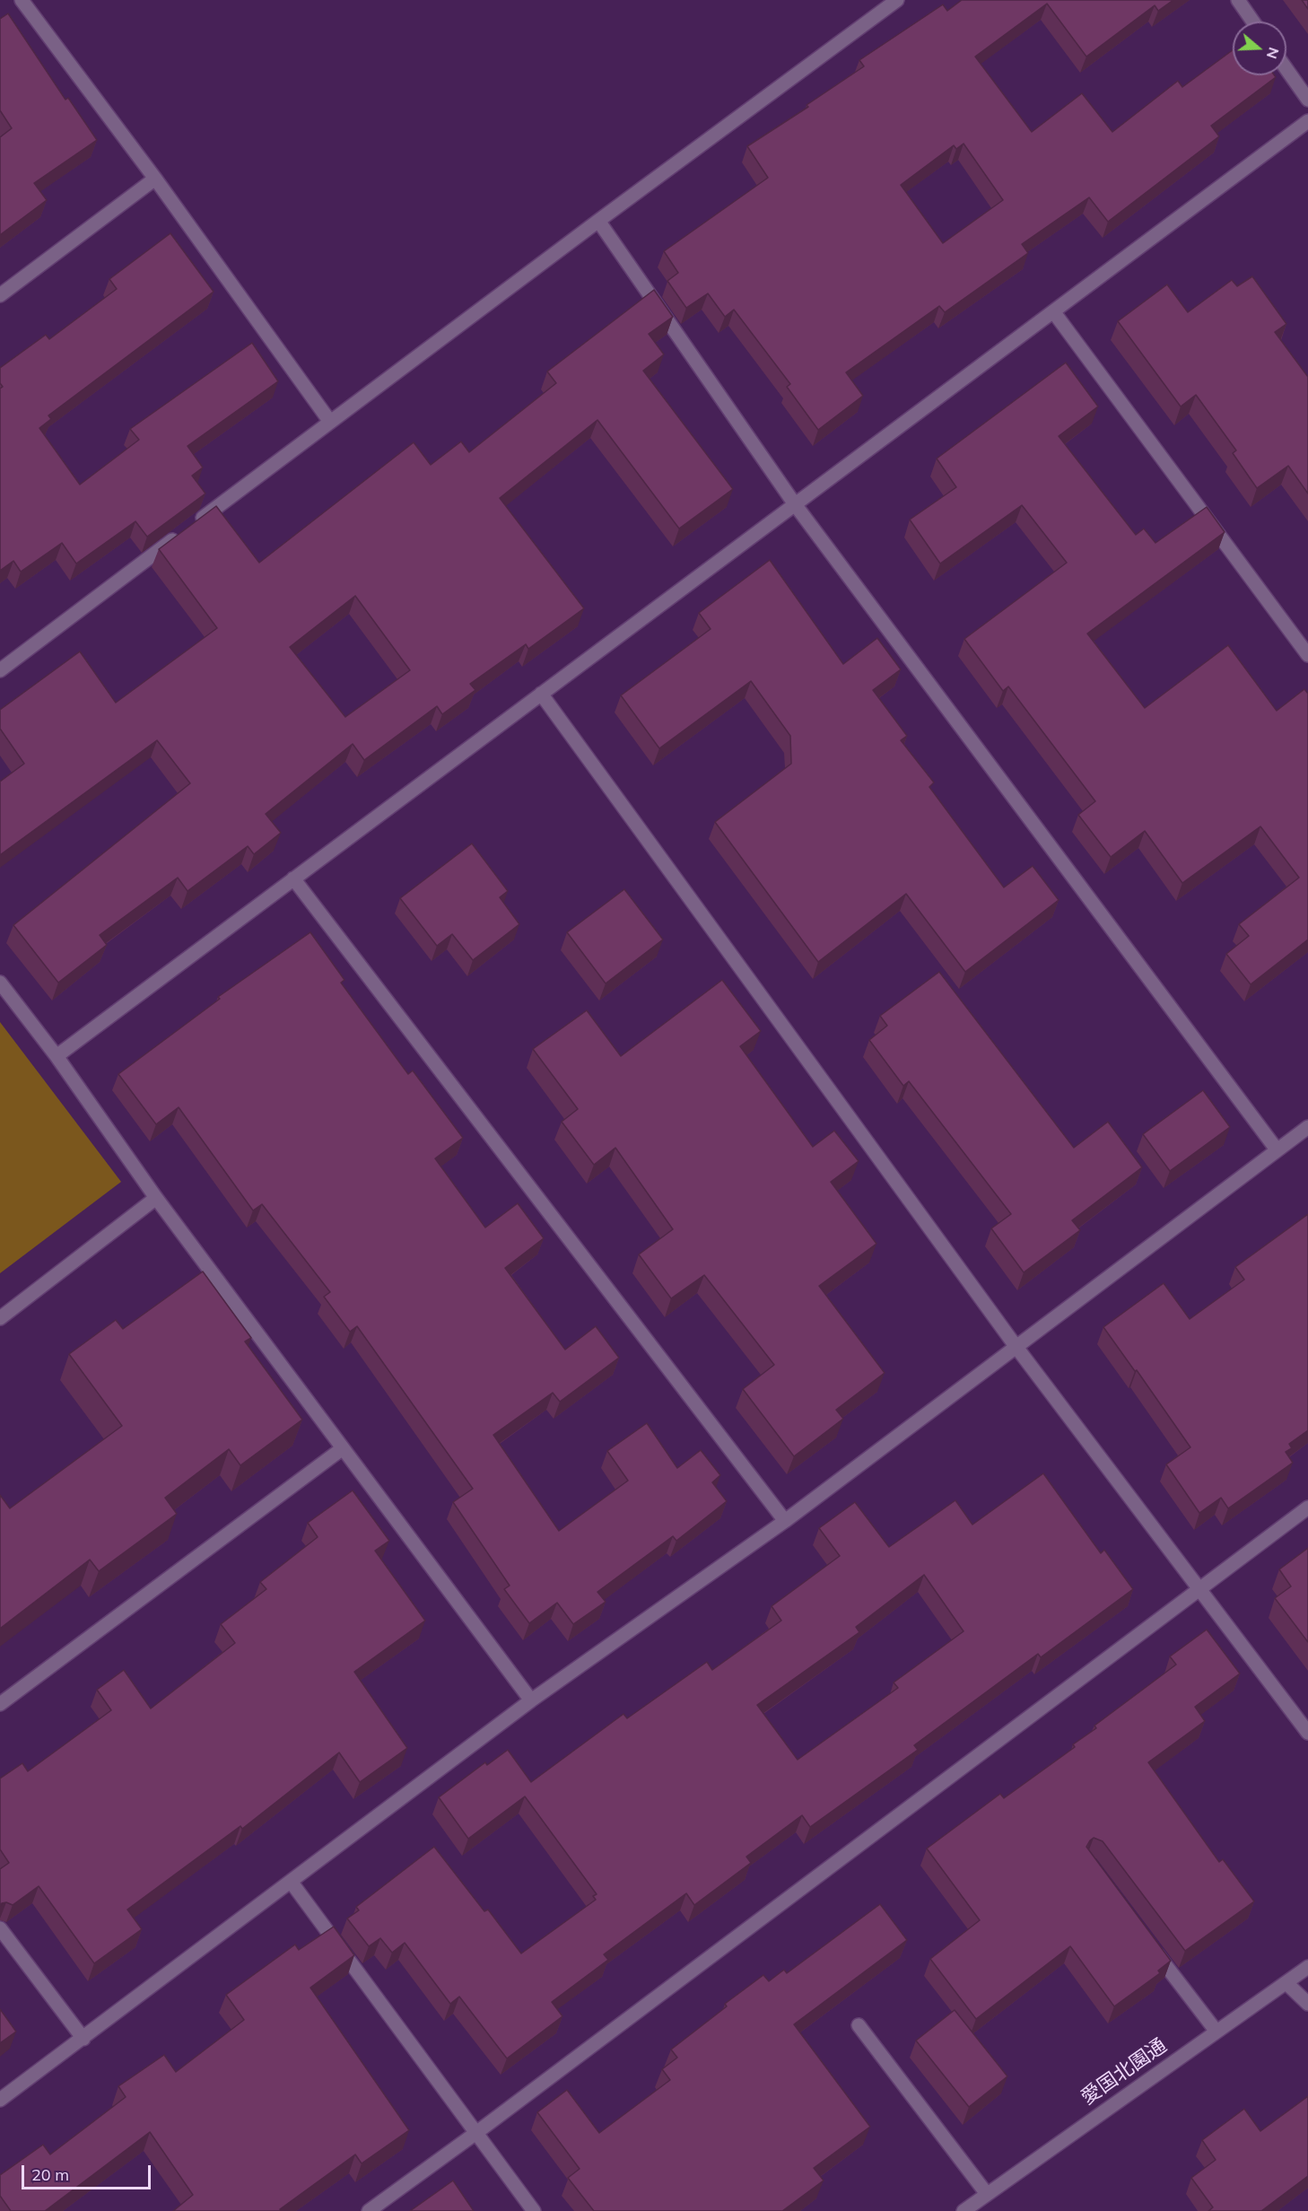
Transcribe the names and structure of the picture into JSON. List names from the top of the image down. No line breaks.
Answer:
{"streets":{"street":["愛国北園通"]},"scale_bar":"20 m","north":"right"}
